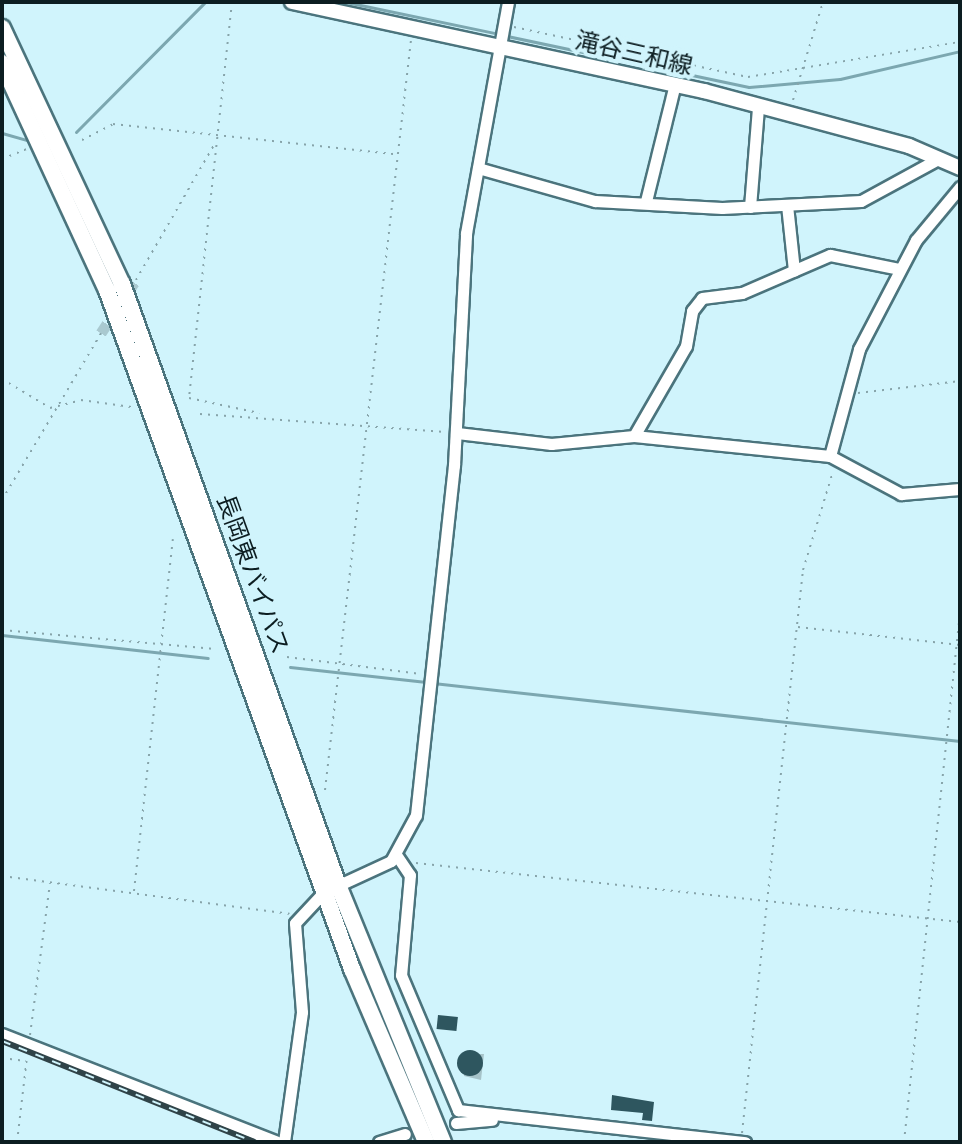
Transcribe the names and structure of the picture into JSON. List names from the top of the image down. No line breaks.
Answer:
{"streets":{"highway":["長岡東バイパス"],"main road":["滝谷三和線"]}}
